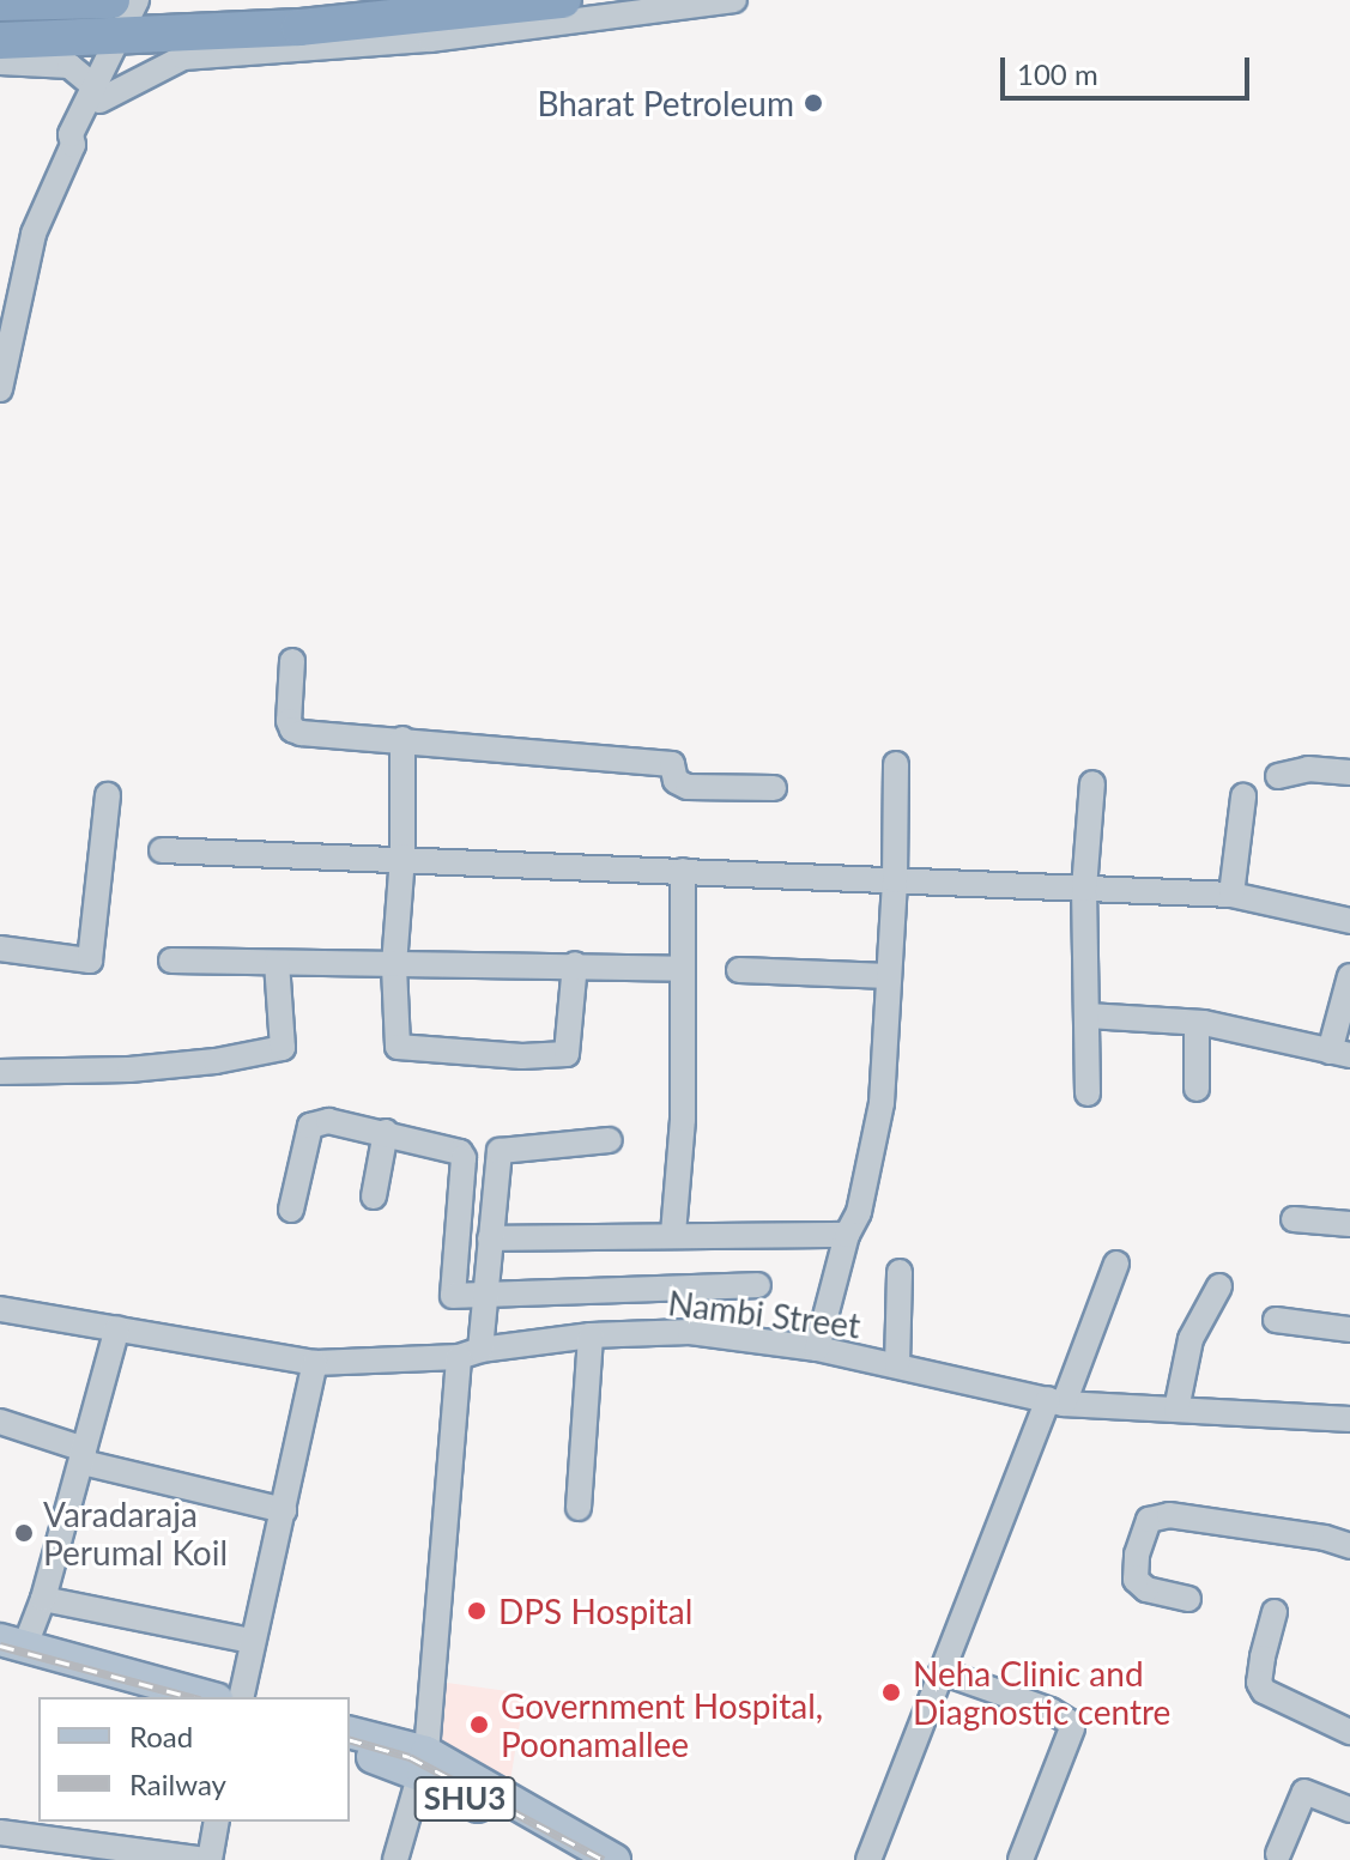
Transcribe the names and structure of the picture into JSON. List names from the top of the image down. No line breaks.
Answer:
{"streets":{"main road":["SHU3"],"street":["Nambi Street"]},"places":["Bharat Petroleum","Varadaraja Perumal Koil","DPS Hospital","Neha Clinic and Diagnostic centre","Government Hospital, Poonamallee"],"legend":["Road","Railway"],"scale_bar":"100 m"}
